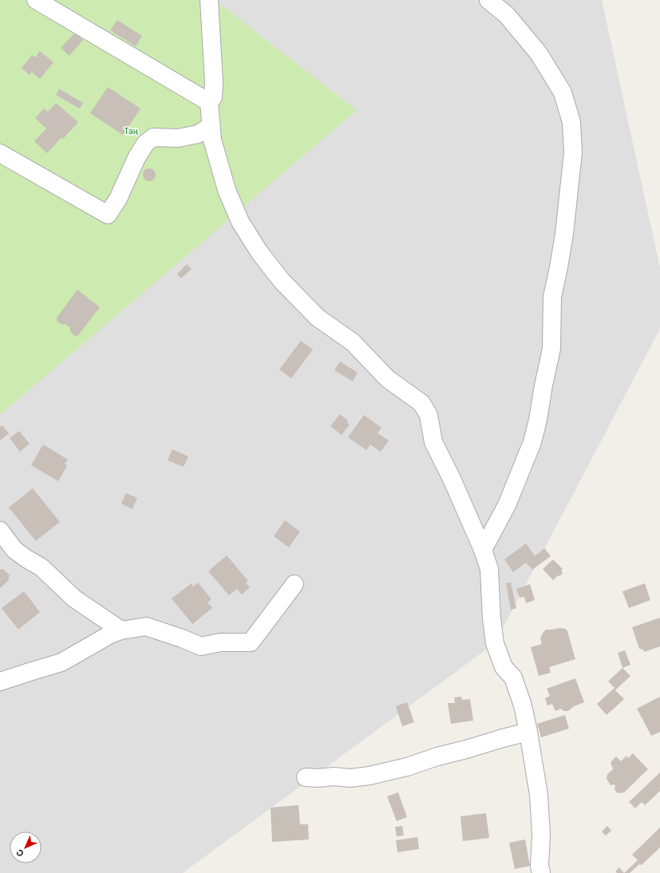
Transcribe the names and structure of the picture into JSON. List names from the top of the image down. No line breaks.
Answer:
{"parks":["Таң"],"north":"bottom left"}
